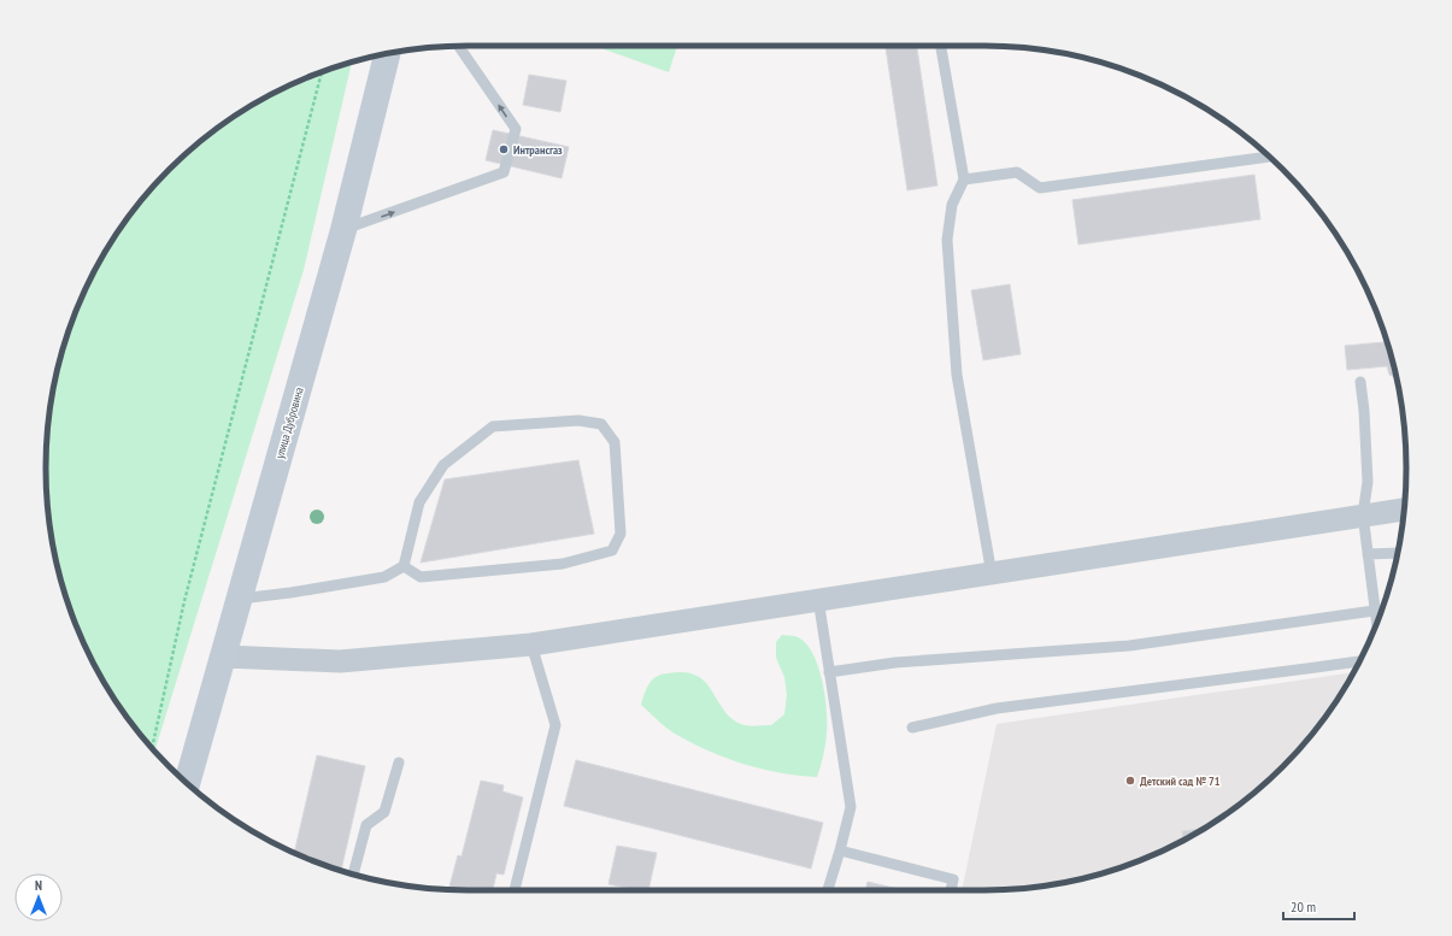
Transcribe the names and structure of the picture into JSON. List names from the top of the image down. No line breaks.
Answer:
{"streets":{"main road":["улица Дубровина"]},"places":["Интрансгаз","Детский сад № 71"],"scale_bar":"20 m","north":"top"}
